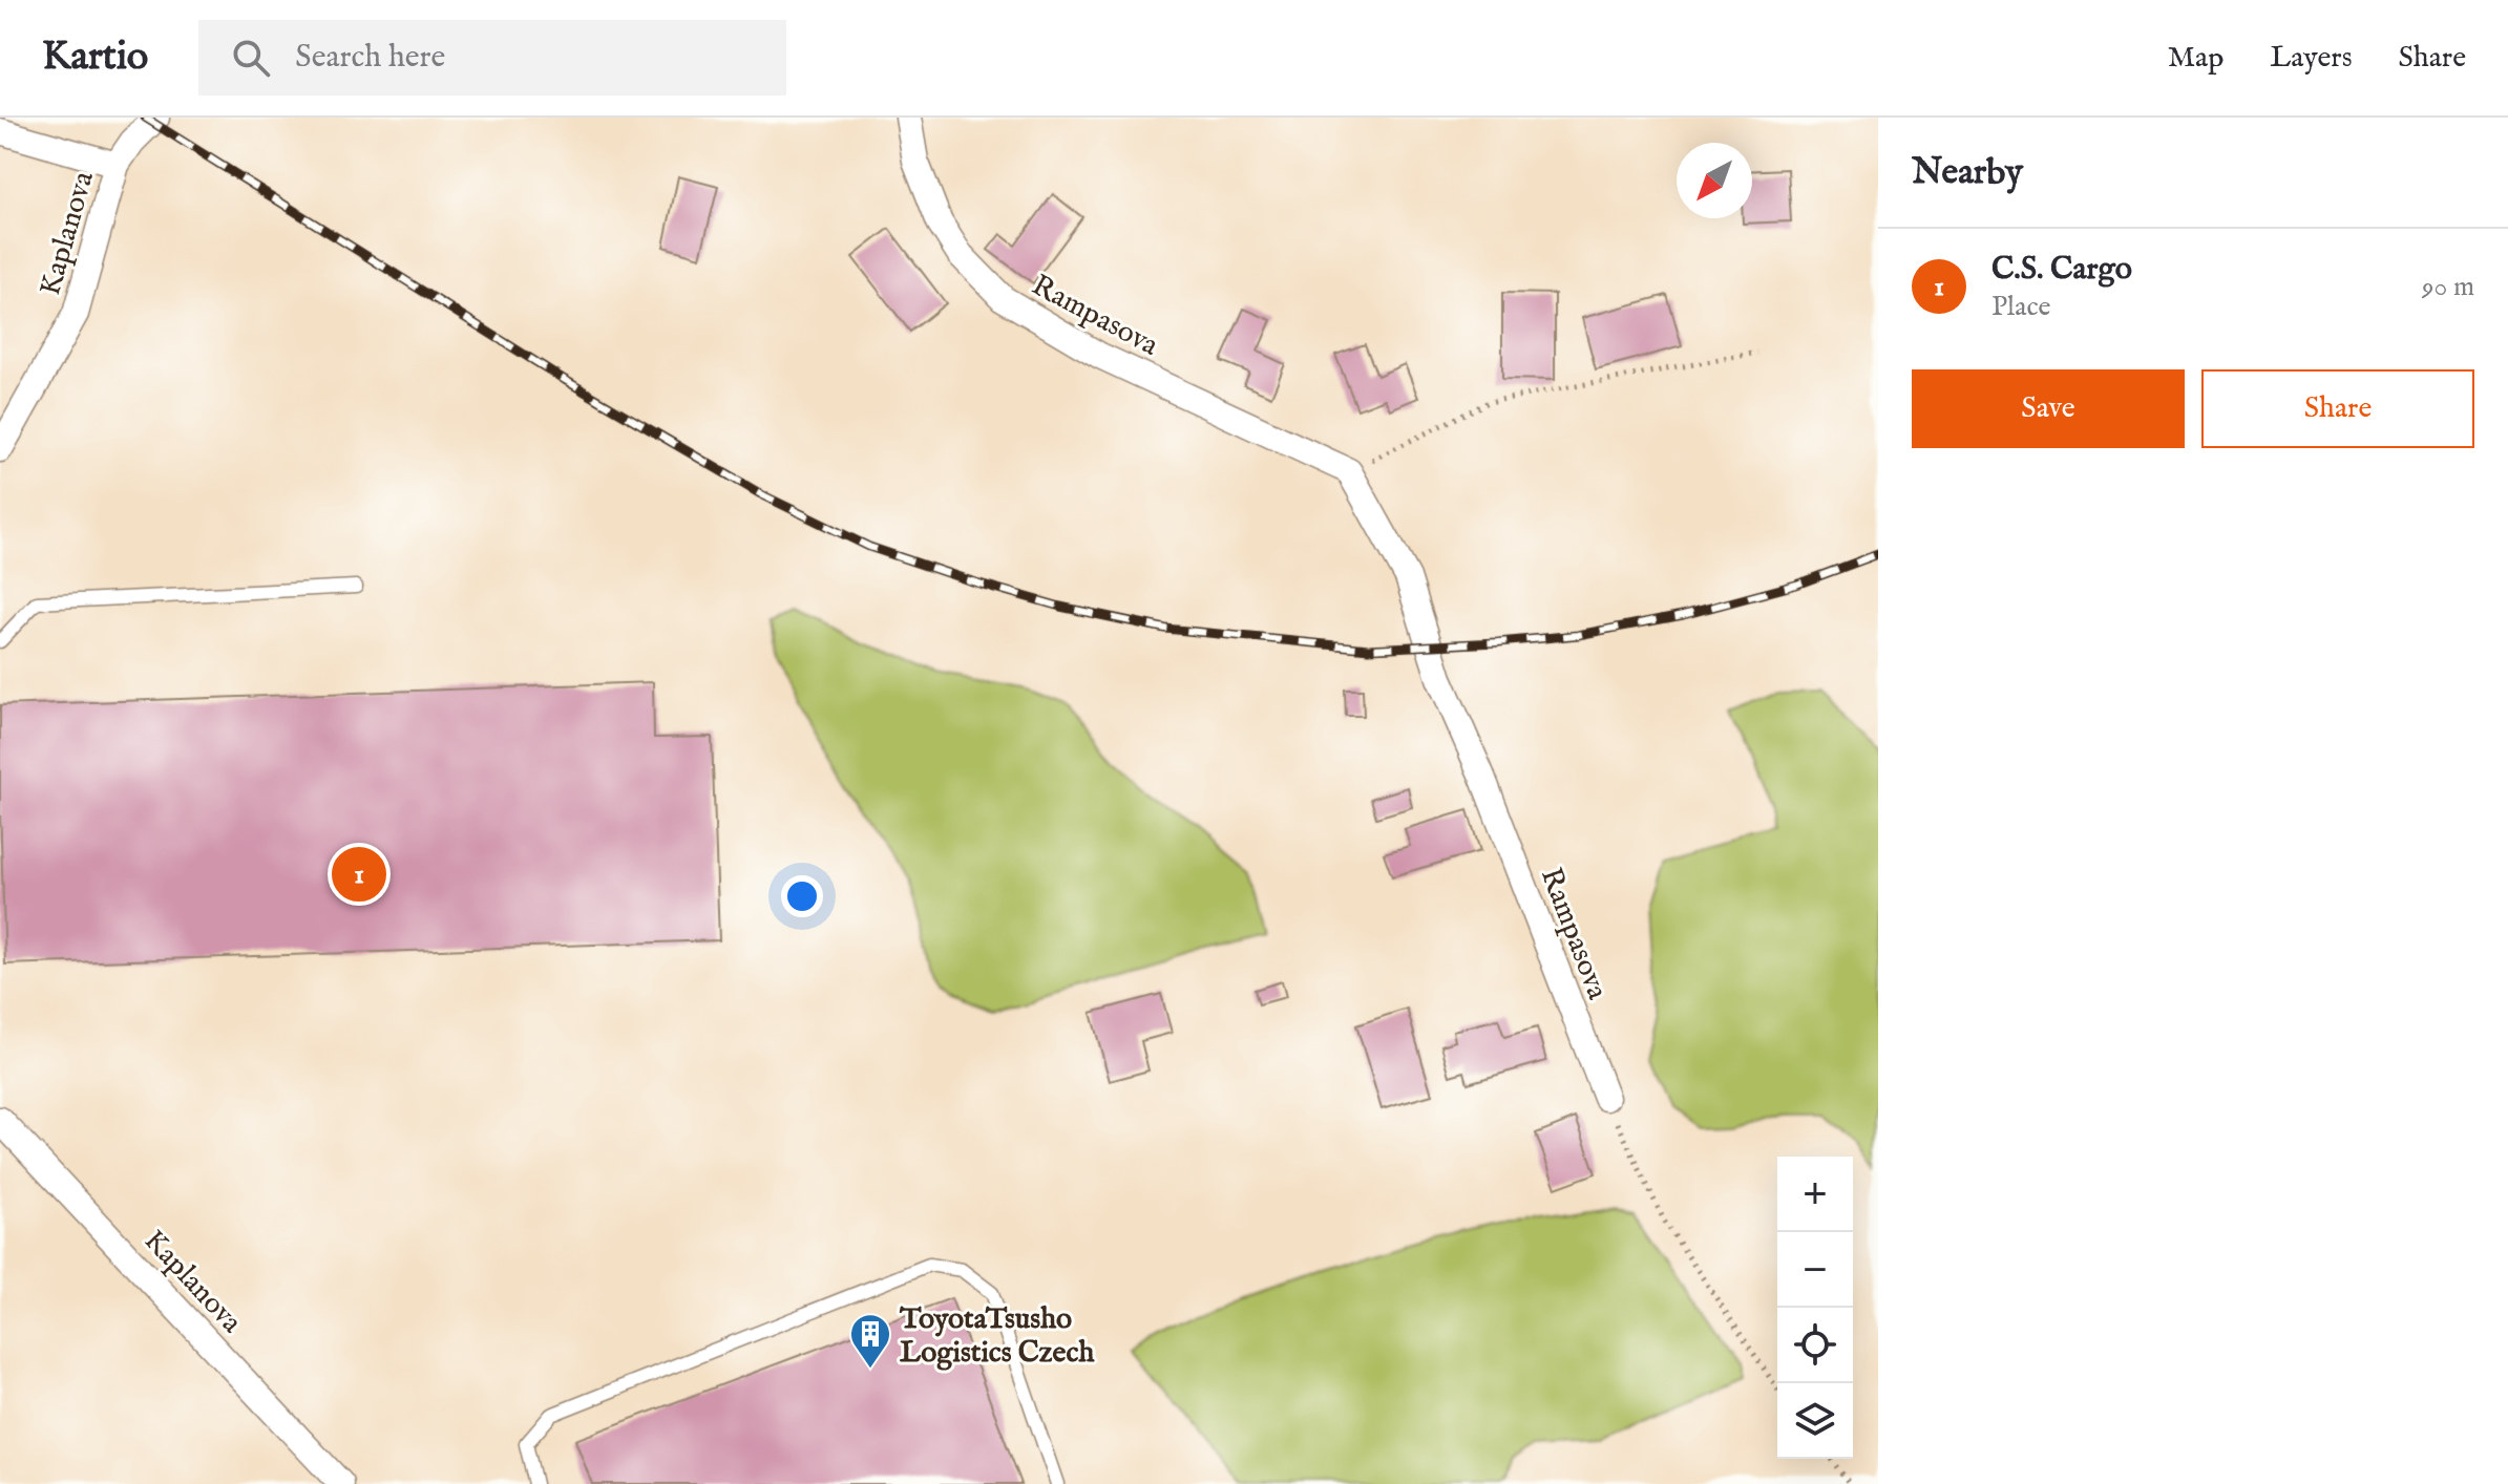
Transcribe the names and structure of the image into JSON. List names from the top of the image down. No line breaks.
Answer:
{"streets":{"street":["Kaplanova","Rampasova"]},"places":{"building":["ToyotaTsusho Logistics Czech"]},"north":"bottom left","page":{"header":"Kartio","search":"Search here","nav":["Map","Layers","Share"],"heading":"Nearby","list":[{"mark":"1","name":"C.S. Cargo","note":"Place","value":"90 m"}],"buttons":["Save","Share"],"pins":"1","map_buttons":["+","−"]}}
